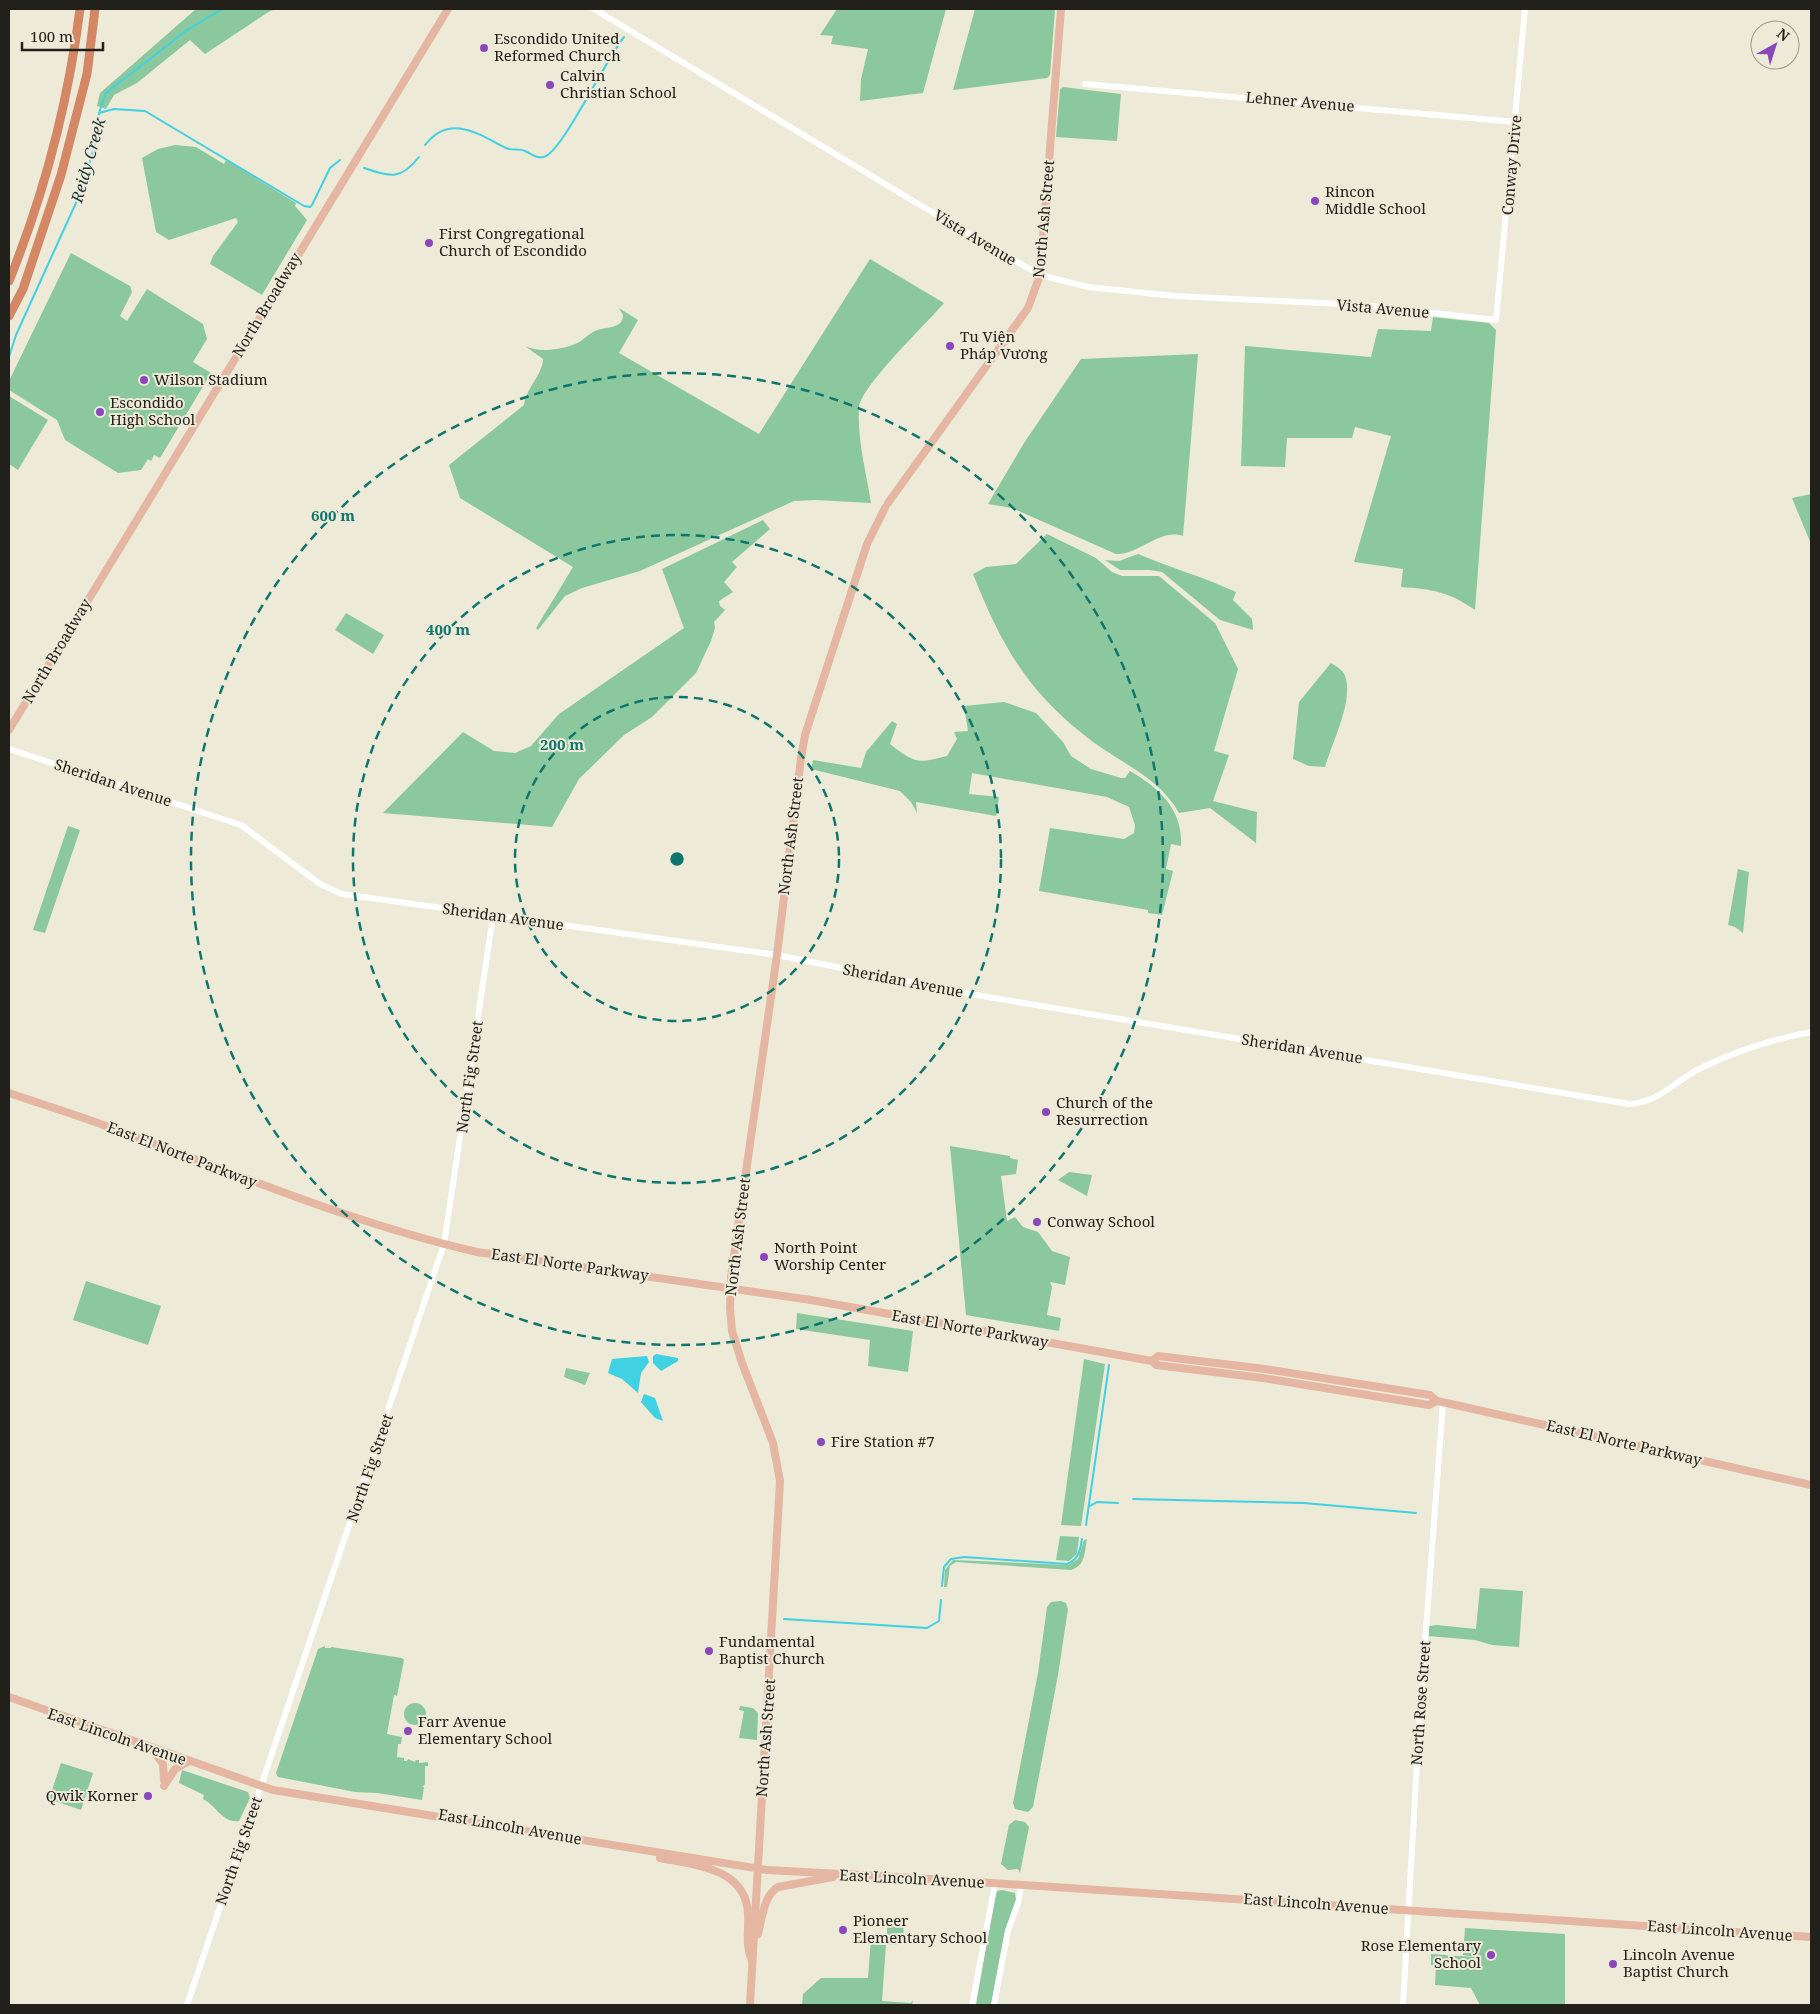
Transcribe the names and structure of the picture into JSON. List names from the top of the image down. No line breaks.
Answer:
{"streets":{"main road":["North Ash Street","North Broadway","East El Norte Parkway","East Lincoln Avenue"],"street":["Lehner Avenue","Conway Drive","Vista Avenue","Sheridan Avenue","North Fig Street","North Rose Street"]},"crossings":[["Lehner Avenue","Conway Drive"],["Conway Drive","Vista Avenue"],["North Ash Street","Vista Avenue"],["North Ash Street","Sheridan Avenue"],["North Ash Street","East El Norte Parkway"],["North Ash Street","East Lincoln Avenue"],["Sheridan Avenue","North Fig Street"],["North Fig Street","East El Norte Parkway"],["North Fig Street","East Lincoln Avenue"],["East El Norte Parkway","North Rose Street"],["North Rose Street","East Lincoln Avenue"]],"water":["Reidy Creek"],"places":["Escondido United Reformed Church","Calvin Christian School","Rincon Middle School","First Congregational Church of Escondido","Tu Viện Pháp Vương","Wilson Stadium","Escondido High School","Church of the Resurrection","Conway School","North Point Worship Center","Fire Station #7","Fundamental Baptist Church","Farr Avenue Elementary School","Qwik Korner","Pioneer Elementary School","Rose Elementary School","Lincoln Avenue Baptist Church"],"scale_bar":"100 m","north":"top right","rings":["600 m","400 m","200 m"]}
